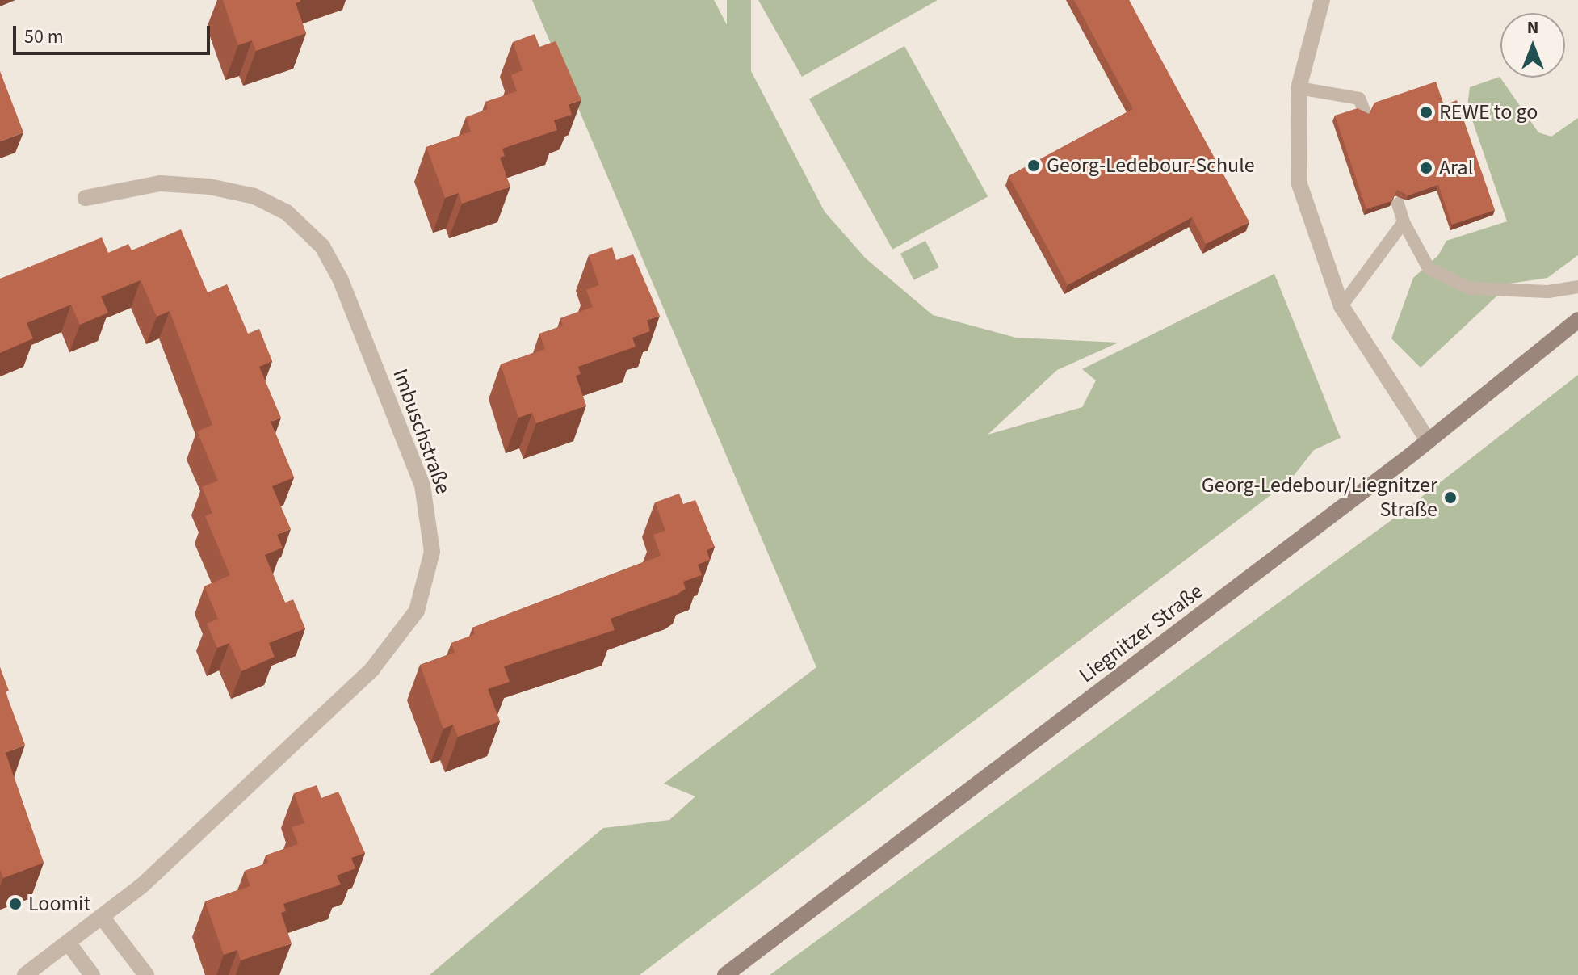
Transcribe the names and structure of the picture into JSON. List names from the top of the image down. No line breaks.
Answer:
{"streets":{"main road":["Liegnitzer Straße"],"street":["Imbuschstraße"]},"places":["REWE to go","Georg-Ledebour-Schule","Aral","Georg-Ledebour/Liegnitzer Straße","Loomit"],"scale_bar":"50 m","north":"top"}
